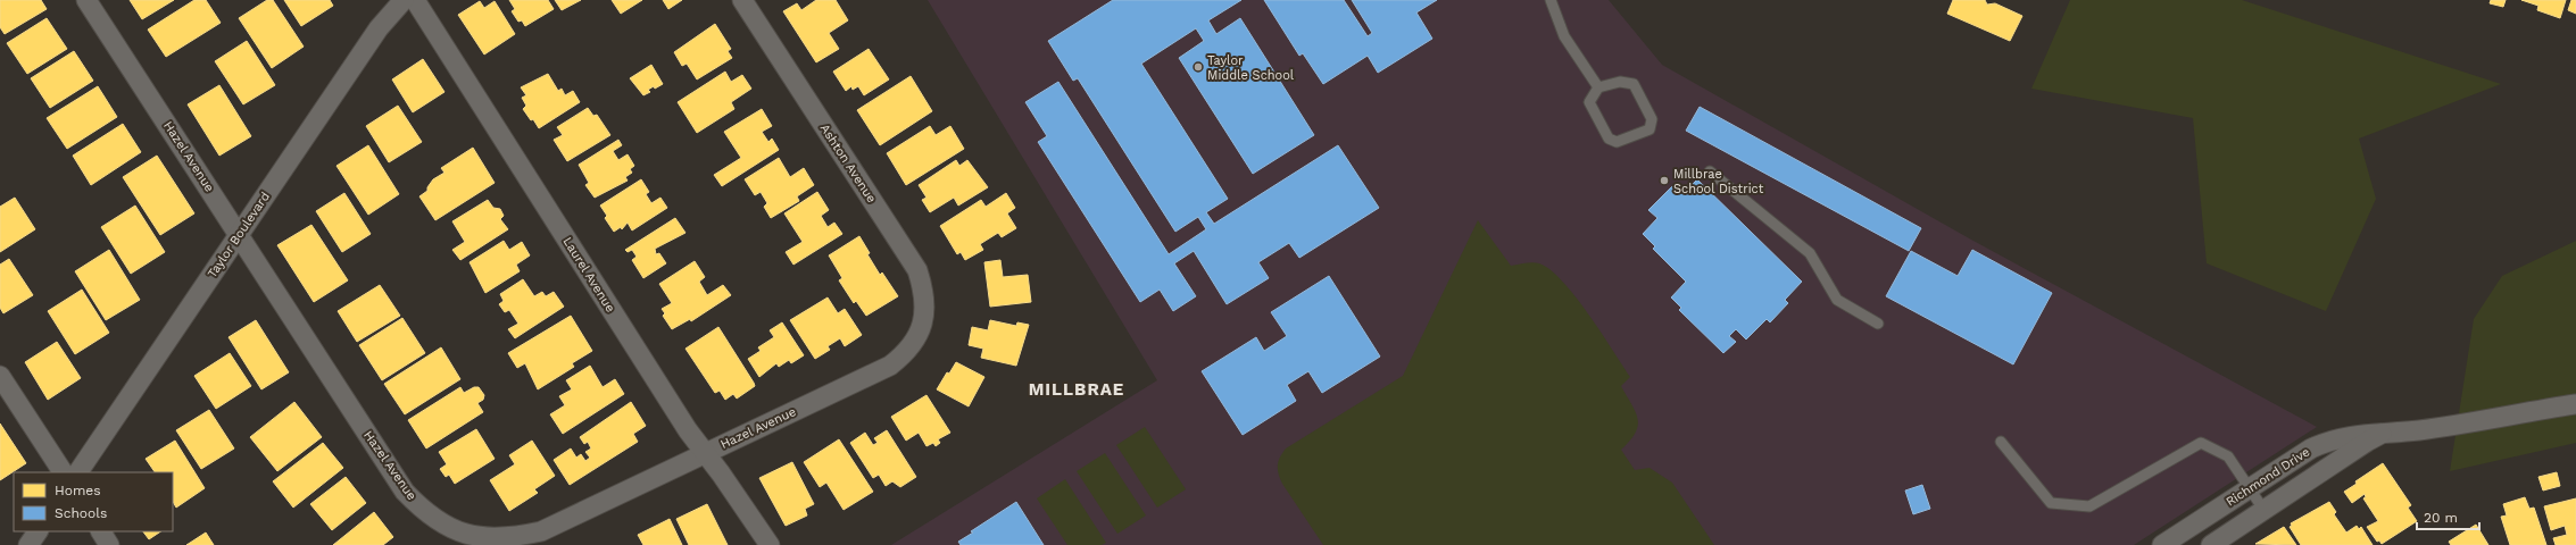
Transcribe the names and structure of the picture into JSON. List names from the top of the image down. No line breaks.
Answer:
{"streets":{"street":["Hazel Avenue","Ashton Avenue","Taylor Boulevard","Laurel Avenue","Richmond Drive"]},"crossings":[["Hazel Avenue","Ashton Avenue"],["Hazel Avenue","Taylor Boulevard"],["Hazel Avenue","Laurel Avenue"]],"districts":["MILLBRAE"],"places":["Taylor Middle School","Millbrae School District"],"legend":["Homes","Schools"],"scale_bar":"20 m"}
